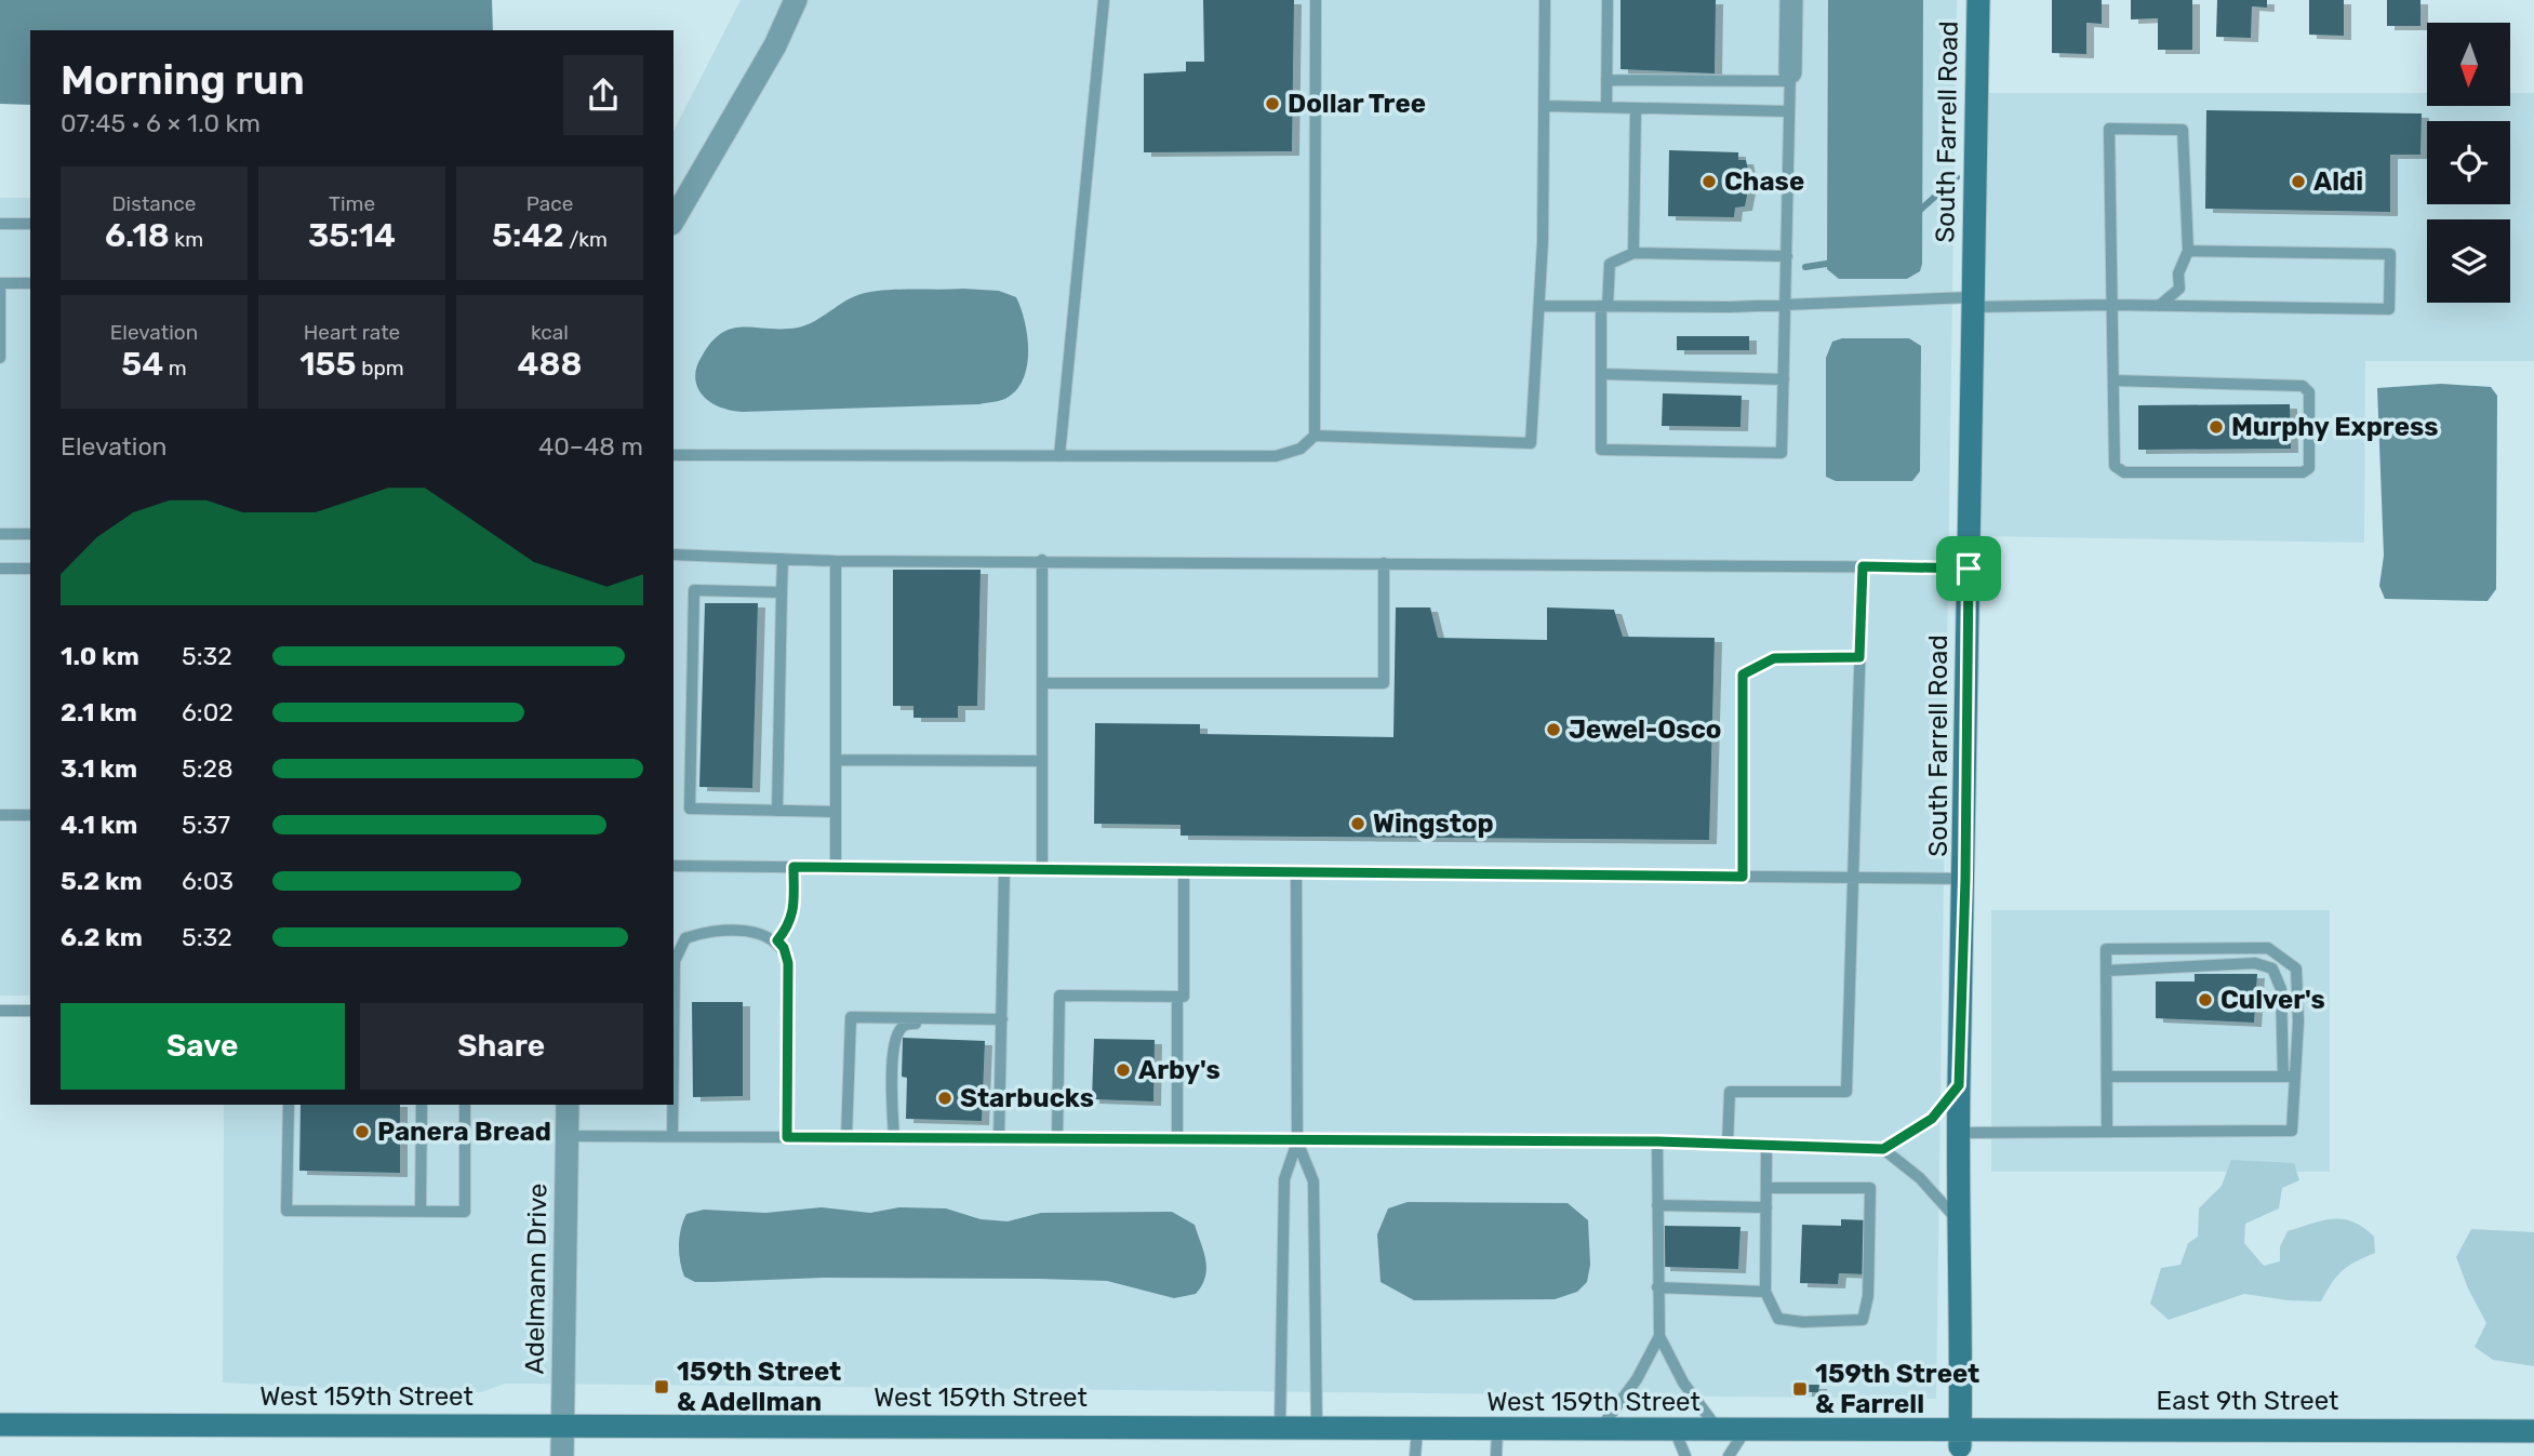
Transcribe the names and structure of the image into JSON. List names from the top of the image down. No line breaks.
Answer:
{"streets":{"main road":["South Farrell Road","West 159th Street","East 9th Street"],"street":["Adelmann Drive"]},"crossings":[["South Farrell Road","West 159th Street"],["South Farrell Road","East 9th Street"],["Adelmann Drive","West 159th Street"],["West 159th Street","East 9th Street"]],"places":{"other":["Dollar Tree","Chase","Aldi","Murphy Express","Jewel-Osco","Wingstop","Culver's","Arby's","Starbucks","Panera Bread"],"transit":["159th Street & Adellman","159th Street & Farrell"]},"north":"bottom","page":{"heading":["Morning run","07:45 · 6 × 1.0 km"],"stats":[["Distance","6.18 km"],["Time","35:14"],["Pace","5:42 /km"],["Elevation","54 m"],["Heart rate","155 bpm"],["kcal","488"]],"chart":["Elevation","40–48 m"],"list":[{"name":"1.0 km","note":"5:32"},{"name":"2.1 km","note":"6:02"},{"name":"3.1 km","note":"5:28"},{"name":"4.1 km","note":"5:37"},{"name":"5.2 km","note":"6:03"},{"name":"6.2 km","note":"5:32"}],"buttons":["Save","Share"]}}
